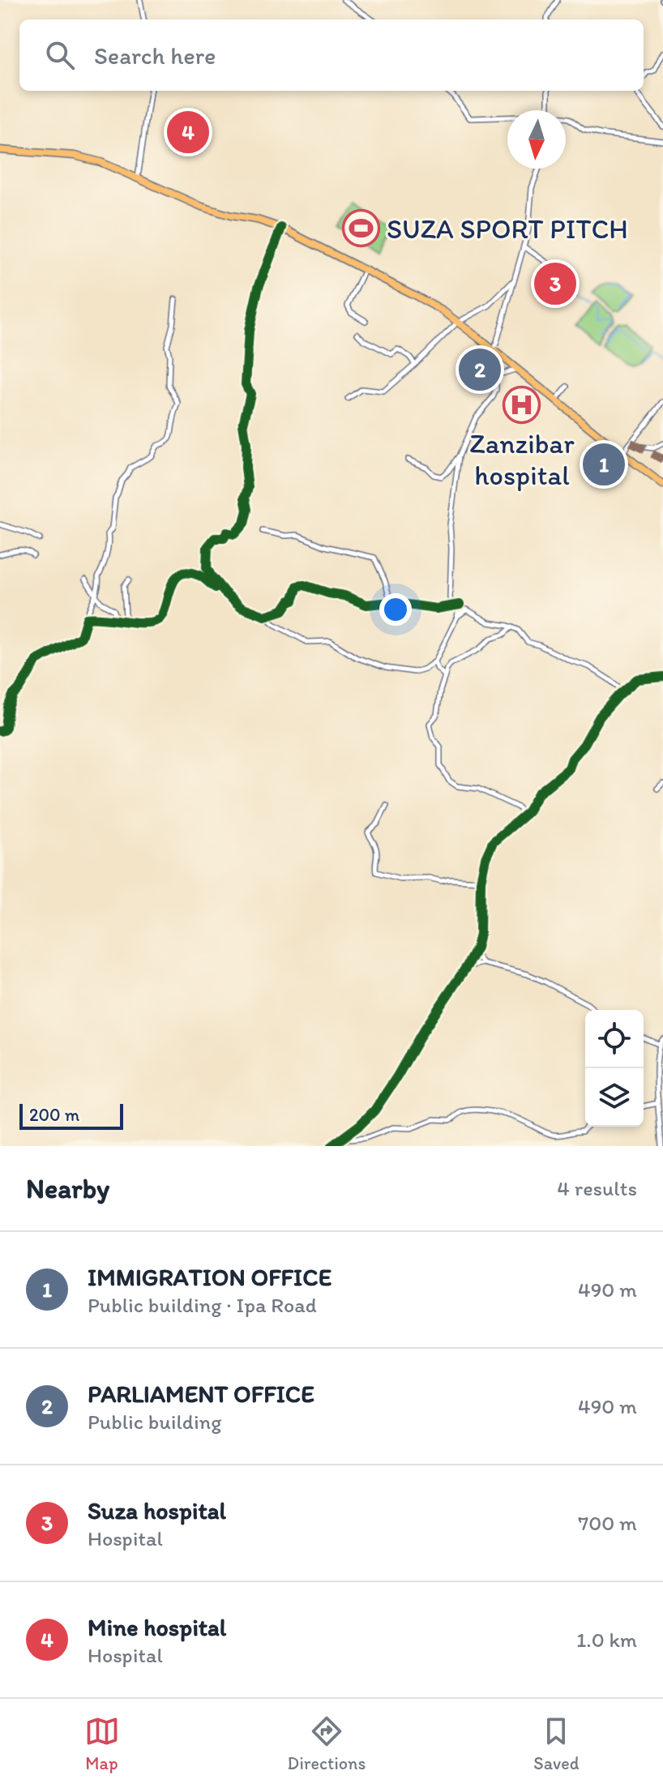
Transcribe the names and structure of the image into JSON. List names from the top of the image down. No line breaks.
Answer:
{"places":{"sports":["SUZA SPORT PITCH"],"hospital":["Zanzibar hospital"]},"scale_bar":"200 m","north":"bottom","page":{"search":"Search here","pins":["4","3","2","1"],"scale":"200 m","heading":["Nearby","4 results"],"list":[{"mark":"1","name":"IMMIGRATION OFFICE","note":"Public building · Ipa Road","value":"490 m"},{"mark":"2","name":"PARLIAMENT OFFICE","note":"Public building","value":"490 m"},{"mark":"3","name":"Suza hospital","note":"Hospital","value":"700 m"},{"mark":"4","name":"Mine hospital","note":"Hospital","value":"1.0 km"}],"nav":["Map","Directions","Saved"]}}
